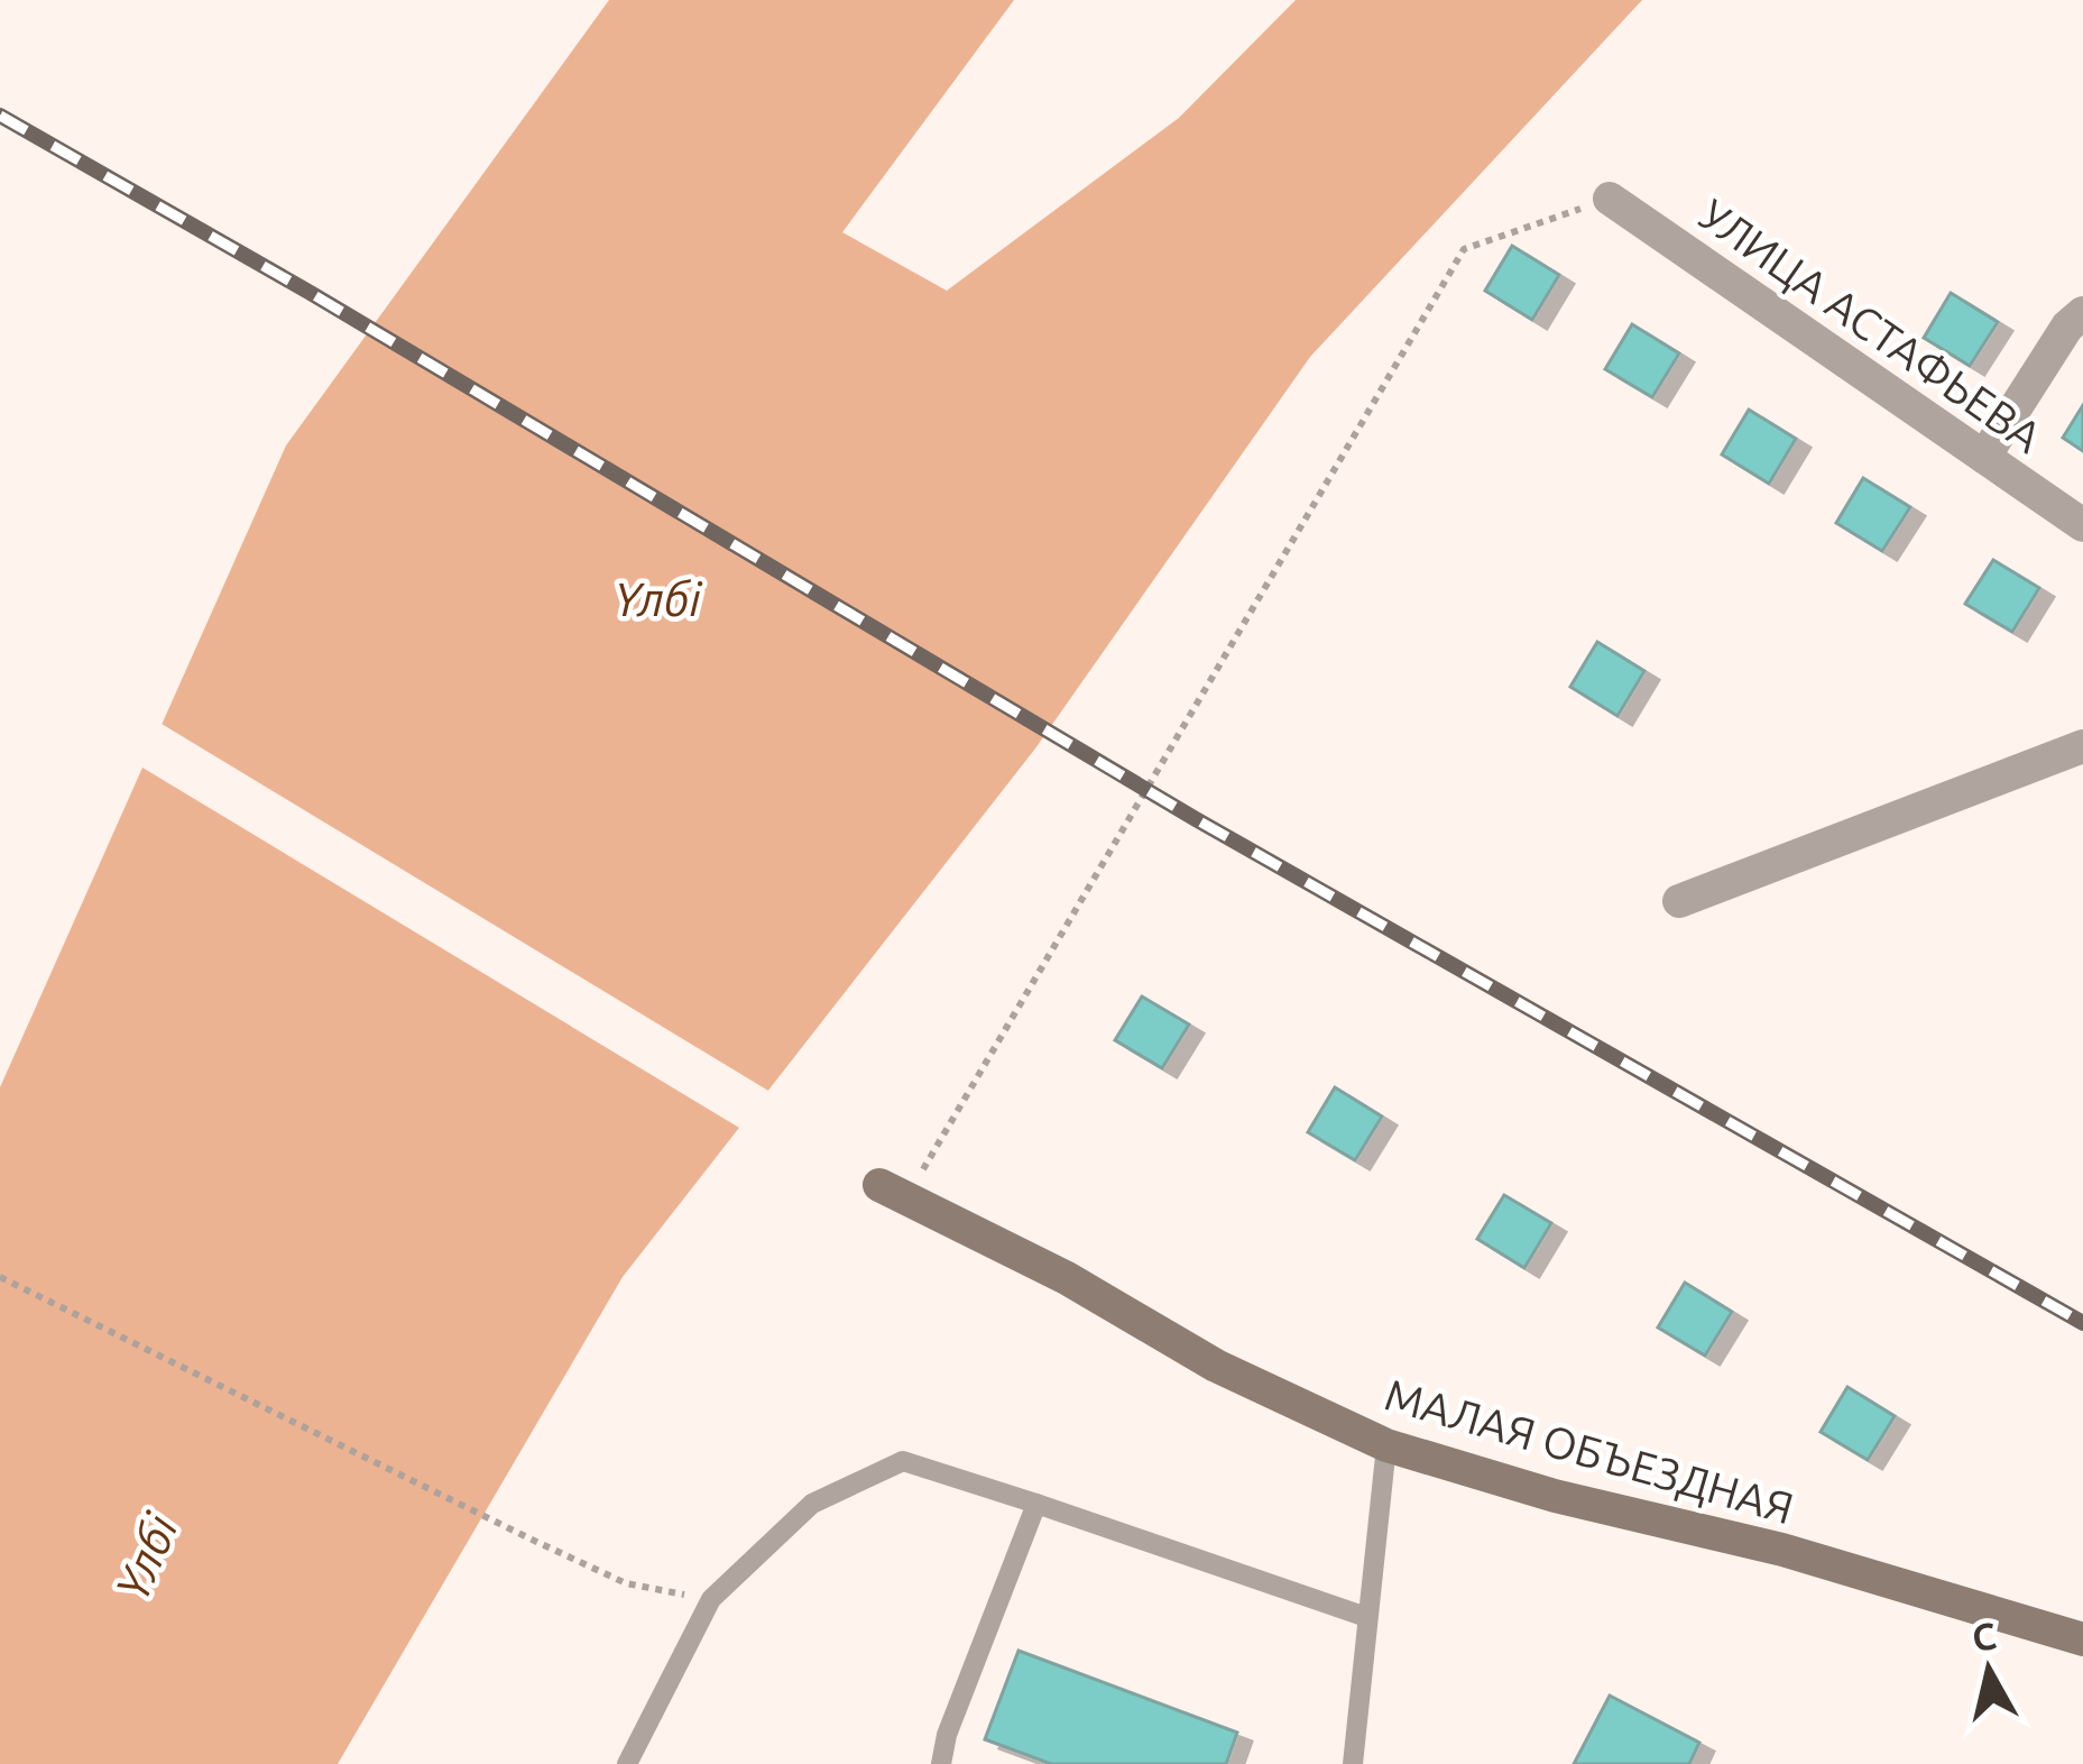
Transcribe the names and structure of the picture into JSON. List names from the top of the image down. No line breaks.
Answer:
{"streets":{"main road":["МАЛАЯ ОБЪЕЗДНАЯ"],"street":["УЛИЦА АСТАФЬЕВА"]},"water":["Үлбі"],"north":"top"}
